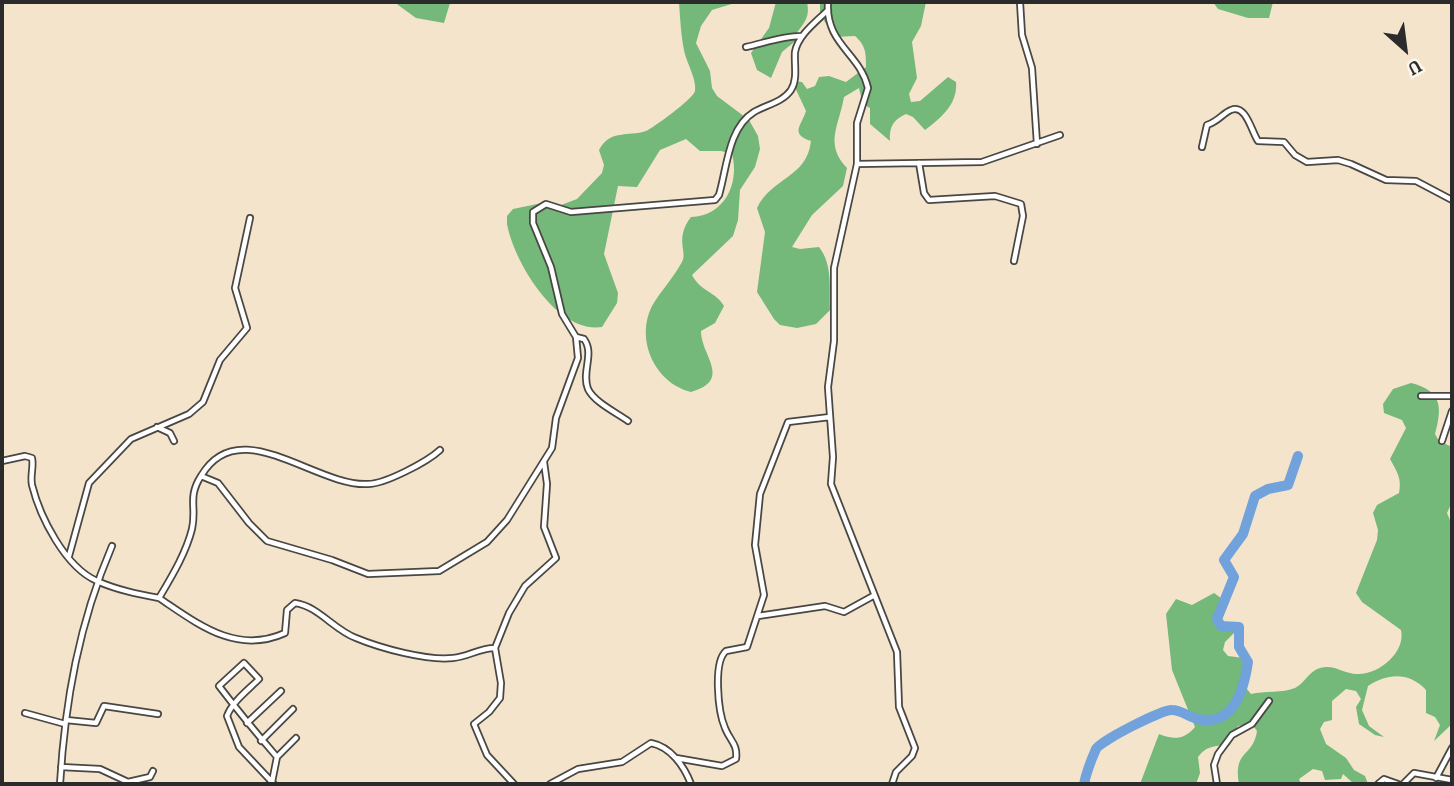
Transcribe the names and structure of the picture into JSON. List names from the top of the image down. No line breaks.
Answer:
{"north":"bottom right"}
